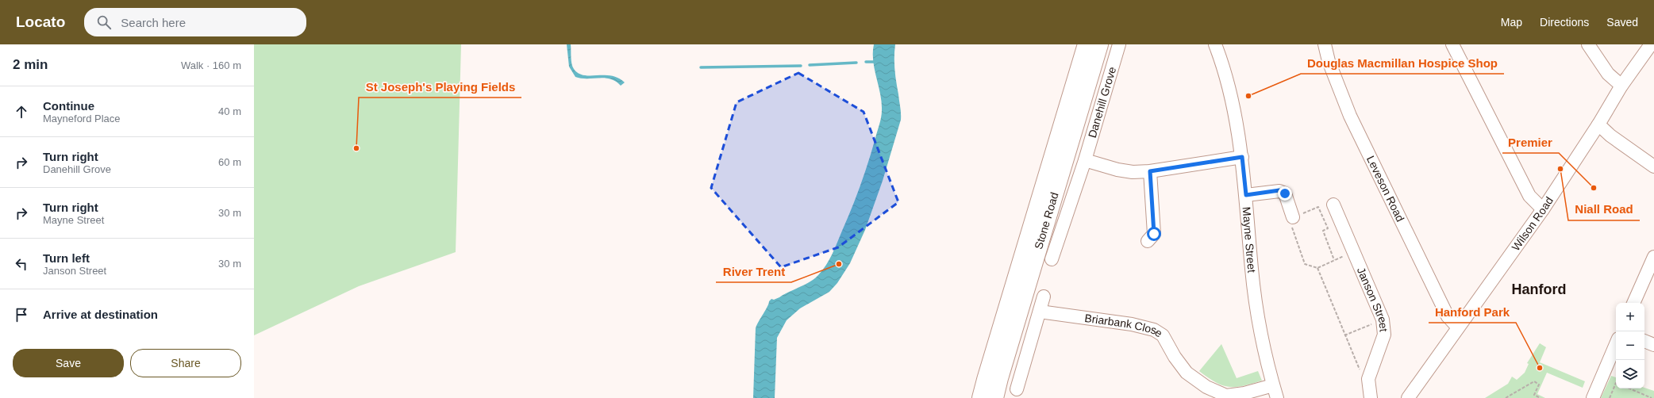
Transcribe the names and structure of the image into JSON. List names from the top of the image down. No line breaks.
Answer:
{"streets":{"highway":["Stone Road"],"street":["Danehill Grove","Leveson Road","Wilson Road","Mayne Street","Janson Street","Briarbank Close"]},"crossings":[["Leveson Road","Wilson Road"],["Mayne Street","Briarbank Close"]],"districts":["Hanford"],"places":["Douglas Macmillan Hospice Shop","St Joseph's Playing Fields","Niall Road","Premier","River Trent","Hanford Park"],"page":{"header":"Locato","search":"Search here","nav":["Map","Directions","Saved"],"heading":["2 min","Walk · 160 m"],"list":[["Continue","Mayneford Place","40 m"],["Turn right","Danehill Grove","60 m"],["Turn right","Mayne Street","30 m"],["Turn left","Janson Street","30 m"],"Arrive at destination"],"map_buttons":["+","−"],"buttons":["Save","Share"]}}
